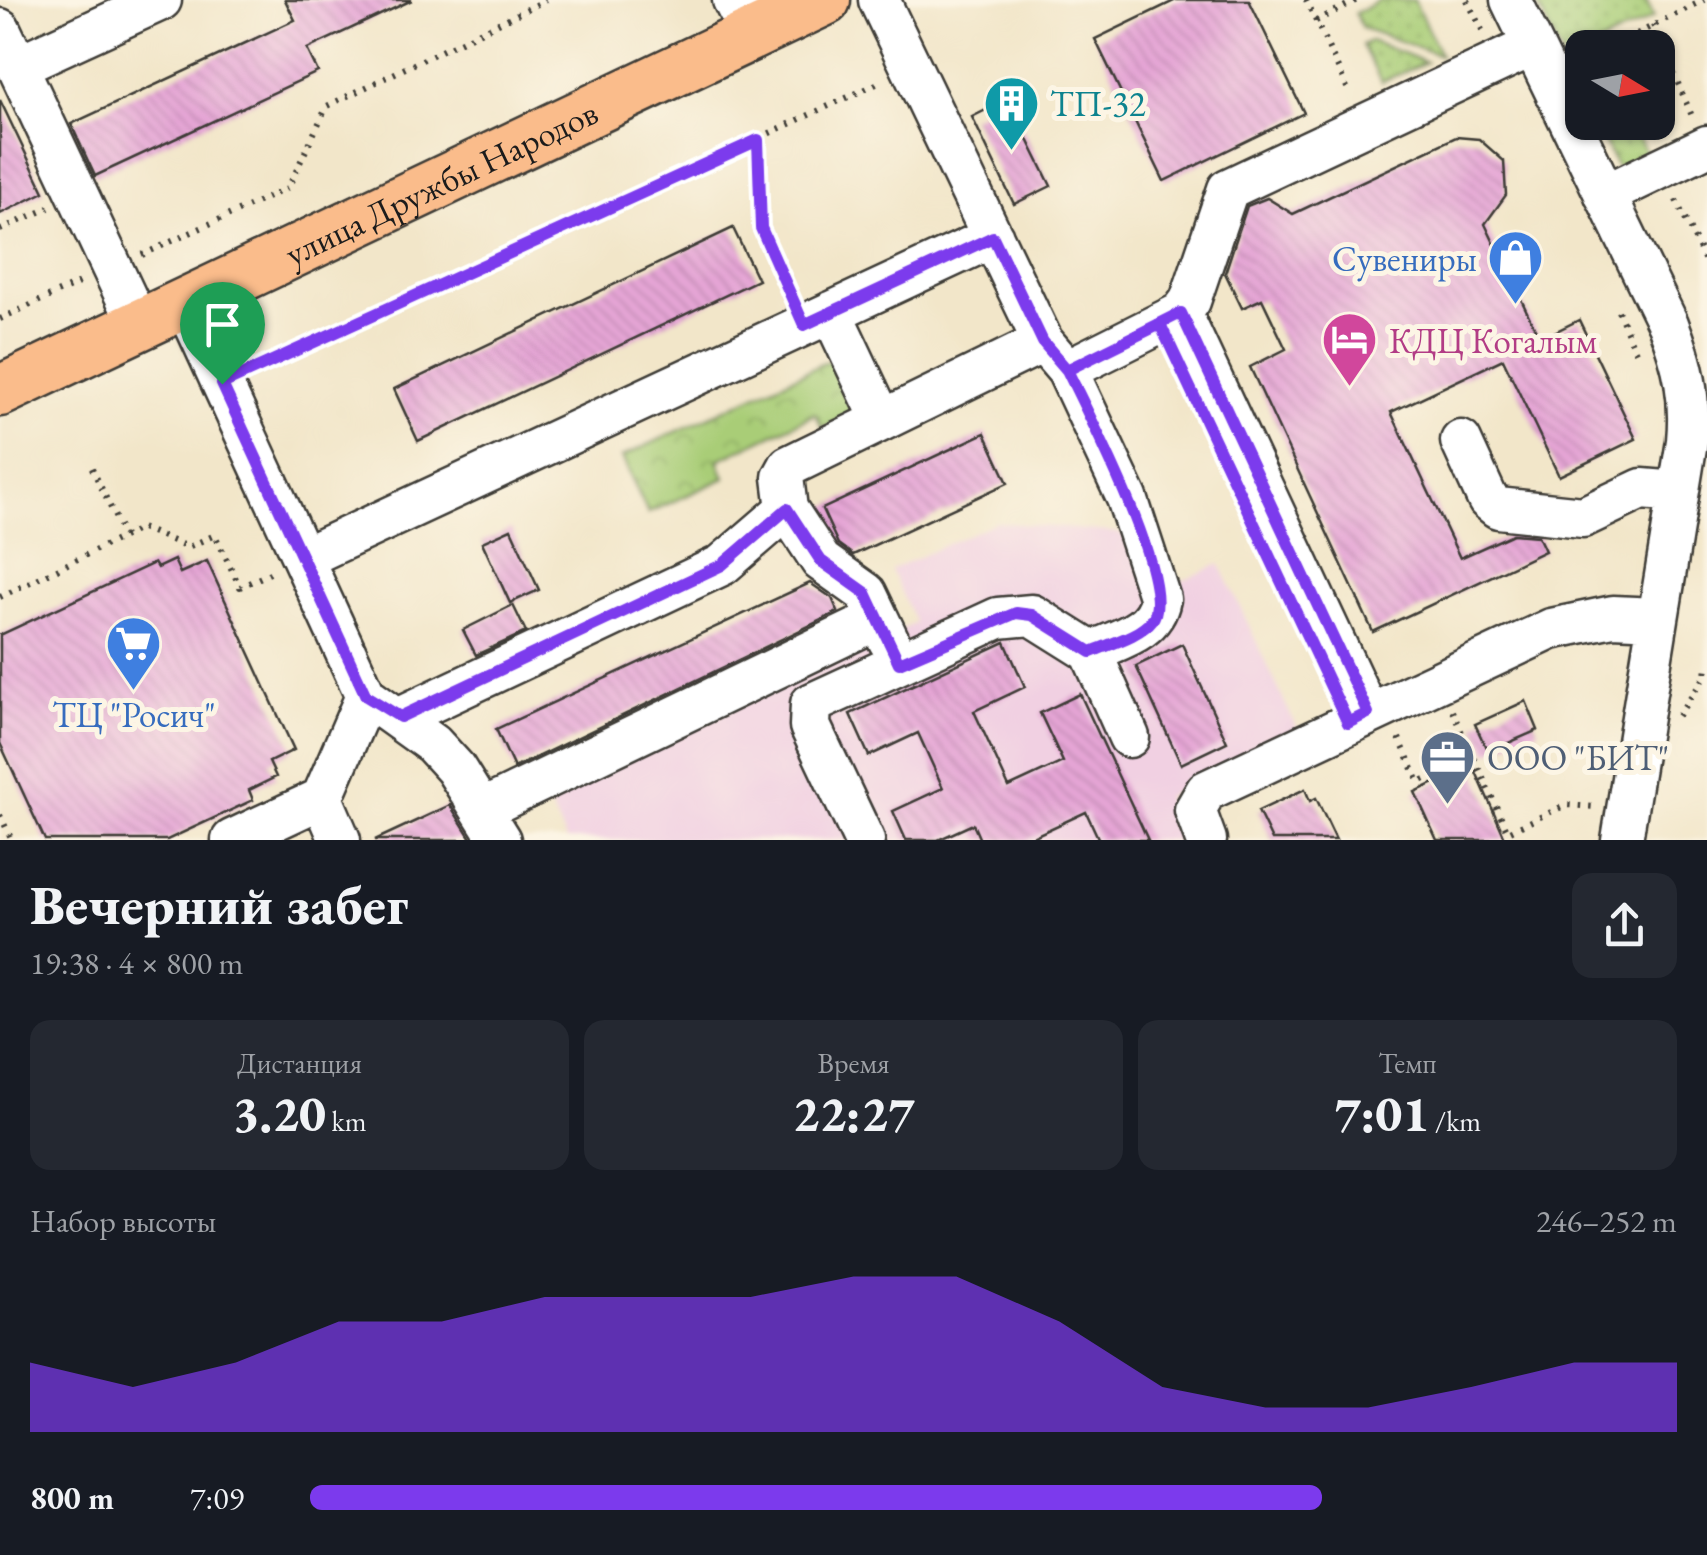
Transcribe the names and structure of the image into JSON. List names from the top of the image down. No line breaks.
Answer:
{"streets":{"main road":["улица Дружбы Народов"]},"places":{"building":["ТП-32"],"shop":["Сувениры"],"hotel":["КДЦ Когалым"],"supermarket":["ТЦ \"Росич\""],"office":["ООО \"БИТ\""]},"north":"right","page":{"heading":["Вечерний забег","19:38 · 4 × 800 m"],"stats":[["Дистанция","3.20 km"],["Время","22:27"],["Темп","7:01 /km"]],"chart":["Набор высоты","246–252 m"],"list":[{"name":"800 m","note":"7:09"}]}}
